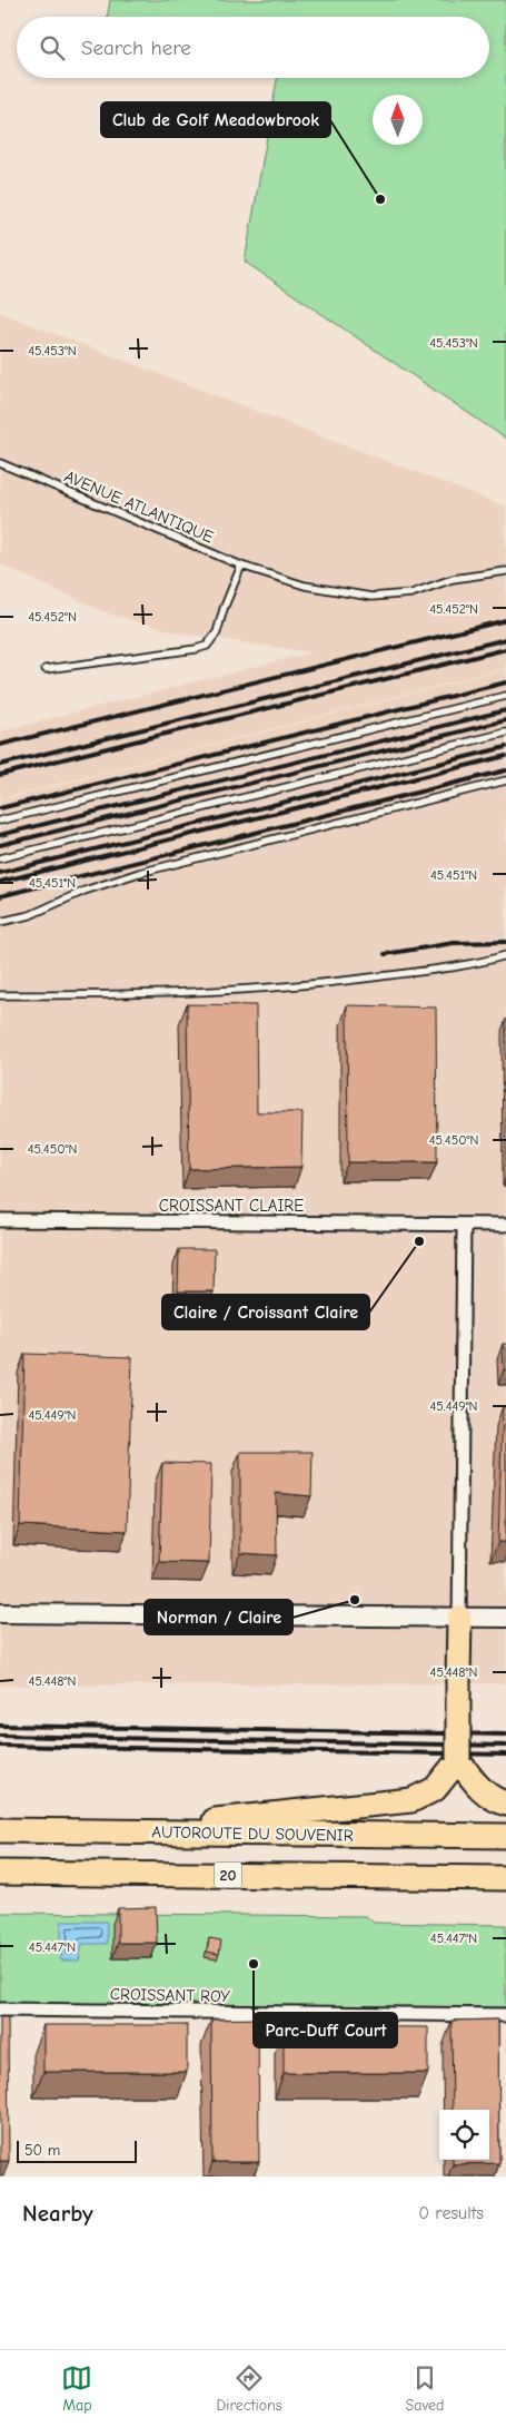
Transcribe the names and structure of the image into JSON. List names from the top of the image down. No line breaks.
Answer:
{"streets":{"highway":["AUTOROUTE DU SOUVENIR","20"],"street":["CROISSANT CLAIRE","CROISSANT ROY"],"lane":["AVENUE ATLANTIQUE"]},"places":["Club de Golf Meadowbrook","Claire / Croissant Claire","Norman / Claire","Parc-Duff Court"],"scale_bar":"50 m","north":"top","page":{"search":"Search here","scale":"50 m","heading":["Nearby","0 results"],"nav":["Map","Directions","Saved"]},"coordinates":["45.453°N","45.452°N","45.451°N","45.450°N","45.449°N","45.448°N","45.447°N"]}
